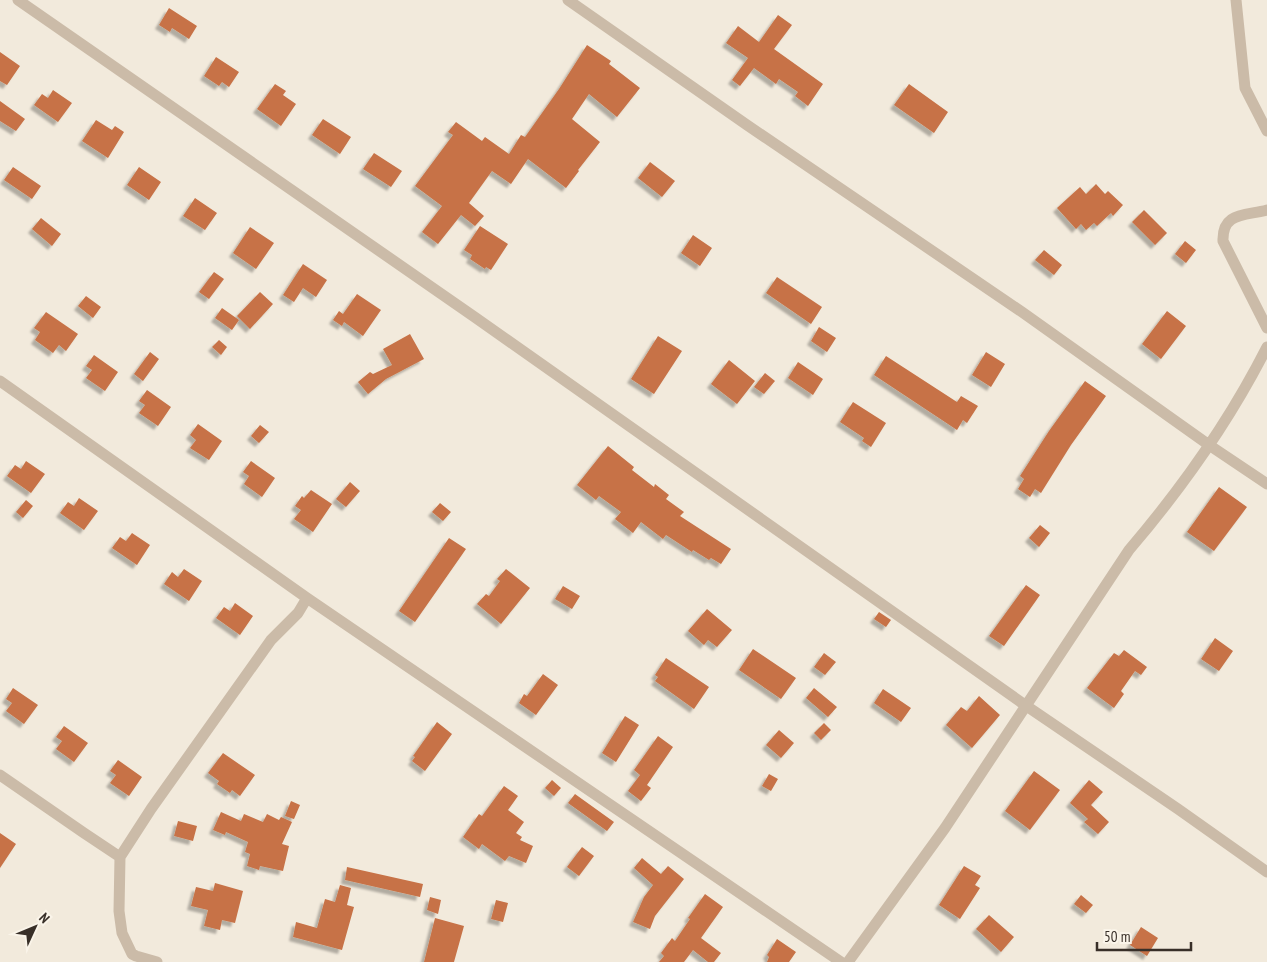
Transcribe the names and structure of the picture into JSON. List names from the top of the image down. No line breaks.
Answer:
{"scale_bar":"50 m","north":"top right"}
